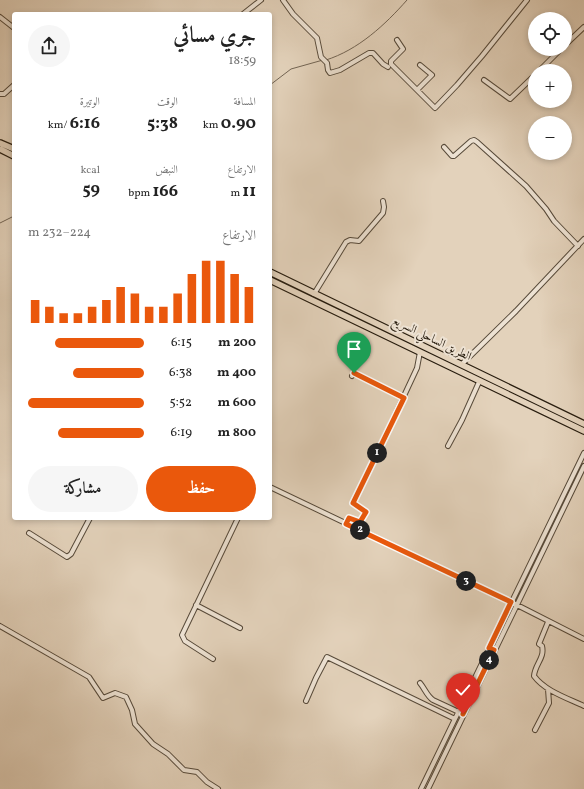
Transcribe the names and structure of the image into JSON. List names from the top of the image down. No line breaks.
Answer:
{"streets":{"highway":["الطريق الساحلي السريع"]},"page":{"map_buttons":["+","−"],"heading":["جري مسائي","18:59"],"stats":[["المسافة","0.90 km"],["الوقت","5:38"],["الوتيرة","6:16 /km"],["الارتفاع","11 m"],["النبض","166 bpm"],["kcal","59"]],"chart":["الارتفاع","224–232 m"],"list":[{"name":"200 m","note":"6:15"},{"name":"400 m","note":"6:38"},{"name":"600 m","note":"5:52"},{"name":"800 m","note":"6:19"}],"pins":["1","2","3","4"],"buttons":["حفظ","مشاركة"]}}
